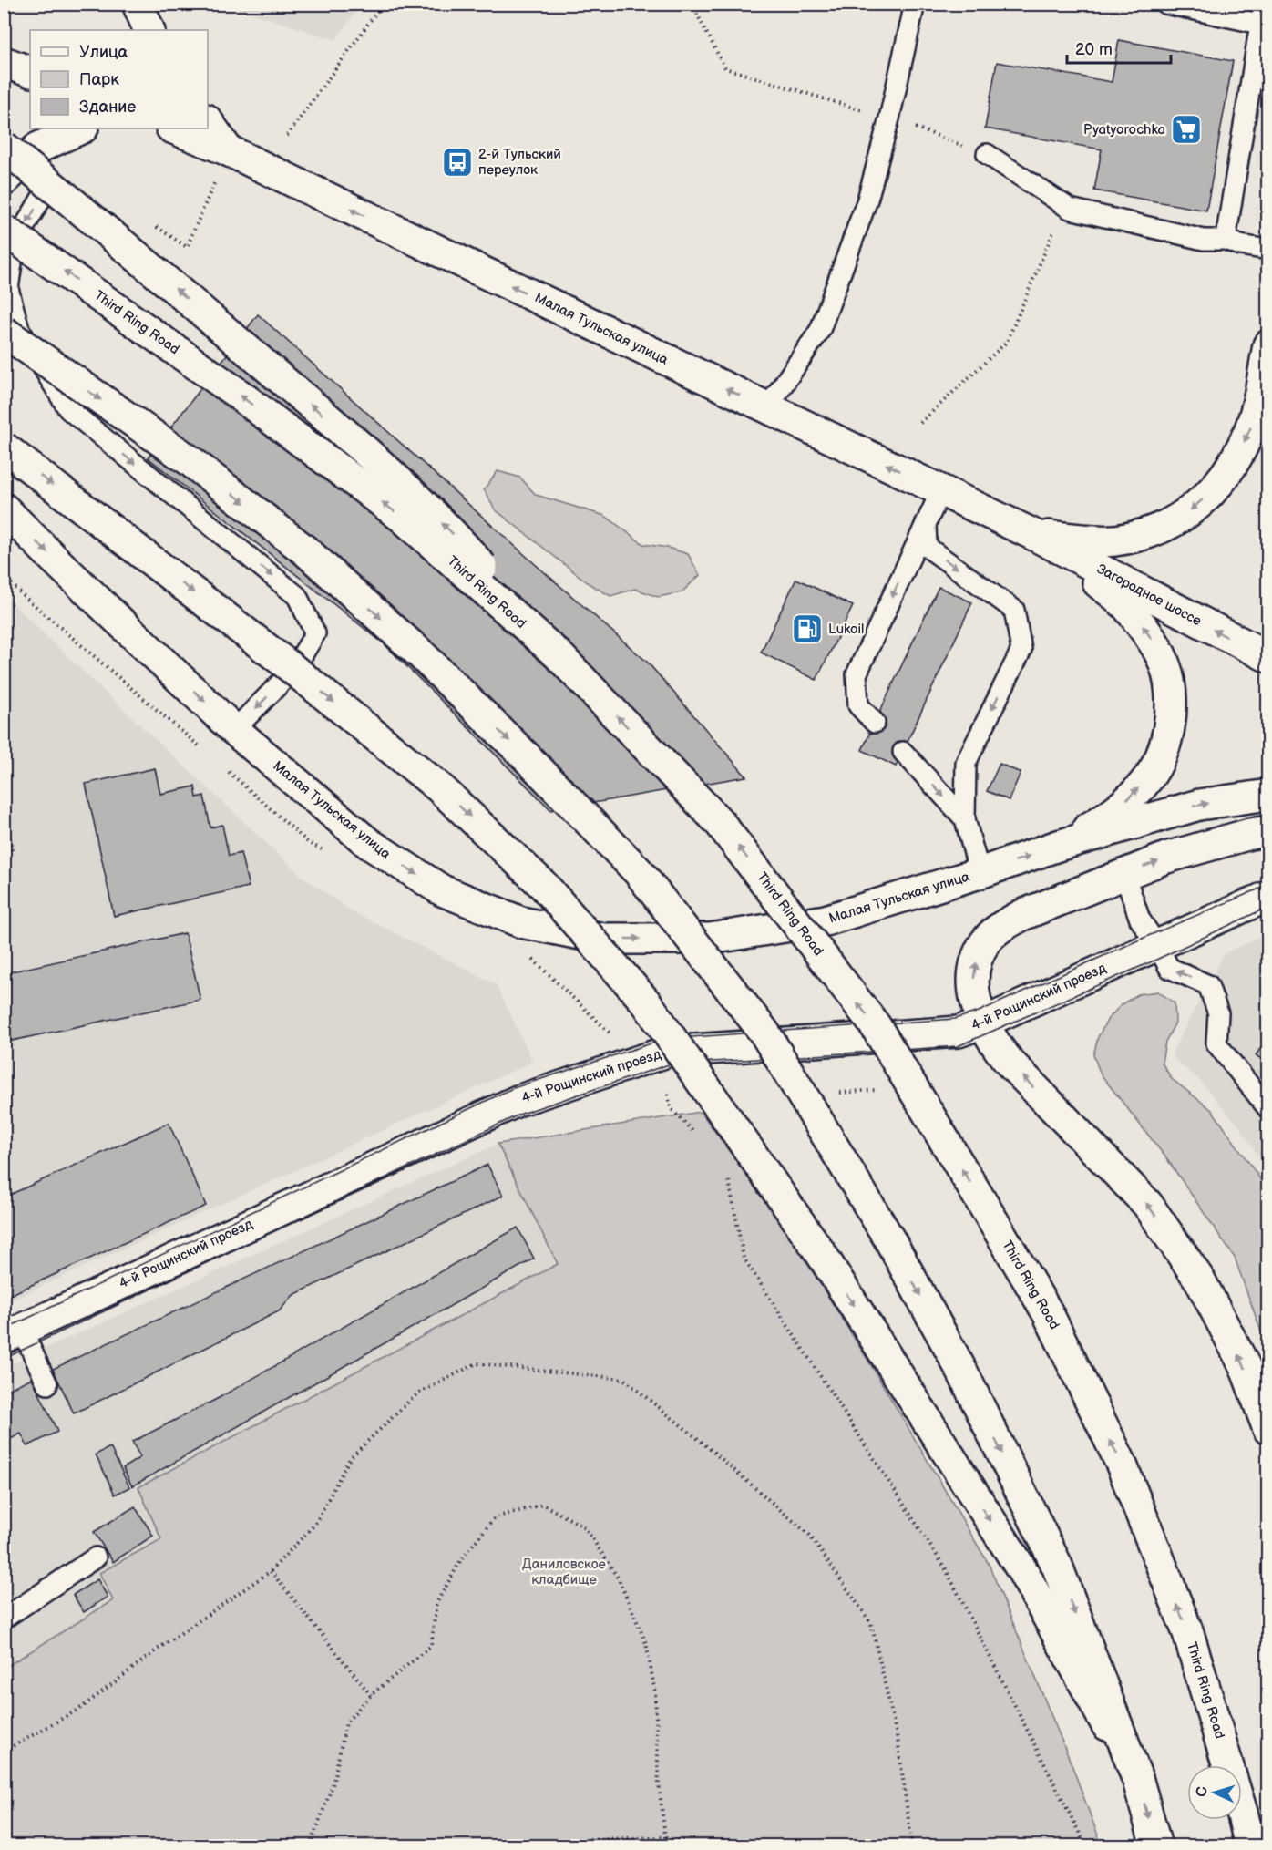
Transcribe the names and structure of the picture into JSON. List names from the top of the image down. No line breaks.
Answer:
{"streets":{"main road":["Third Ring Road","Малая Тульская улица","Загородное шоссе","4-й Рощинский проезд"]},"crossings":[["Малая Тульская улица","Загородное шоссе"]],"one_way":["Загородное шоссе"],"parks":["Даниловское кладбище"],"places":{"supermarket":["Pyatyorochka"],"bus stop":["2-й Тульский переулок"],"fuel station":["Lukoil"]},"legend":["Улица","Парк","Здание"],"scale_bar":"20 m","north":"left"}
